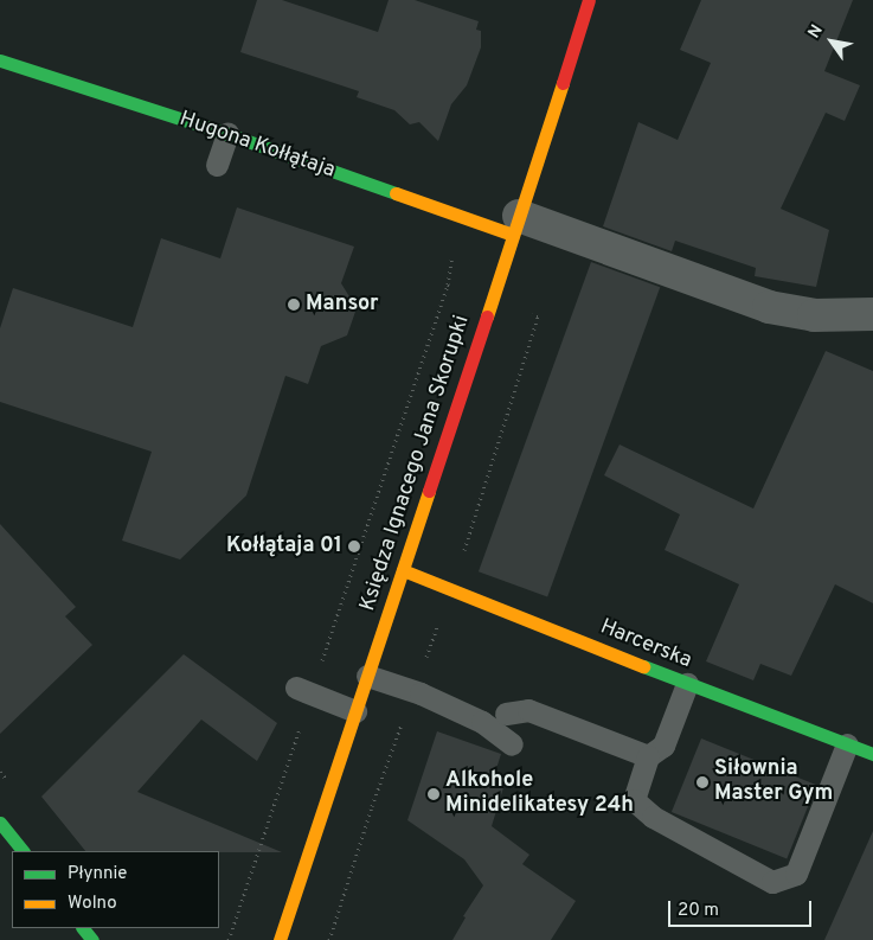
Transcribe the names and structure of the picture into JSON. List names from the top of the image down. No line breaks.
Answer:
{"streets":{"street":["Hugona Kołłątaja","Księdza Ignacego Jana Skorupki","Harcerska"]},"crossings":[["Hugona Kołłątaja","Księdza Ignacego Jana Skorupki"],["Księdza Ignacego Jana Skorupki","Harcerska"]],"places":["Mansor","Kołłątaja 01","Siłownia Master Gym","Alkohole Minidelikatesy 24h"],"legend":["Płynnie","Wolno"],"scale_bar":"20 m","north":"top left"}
